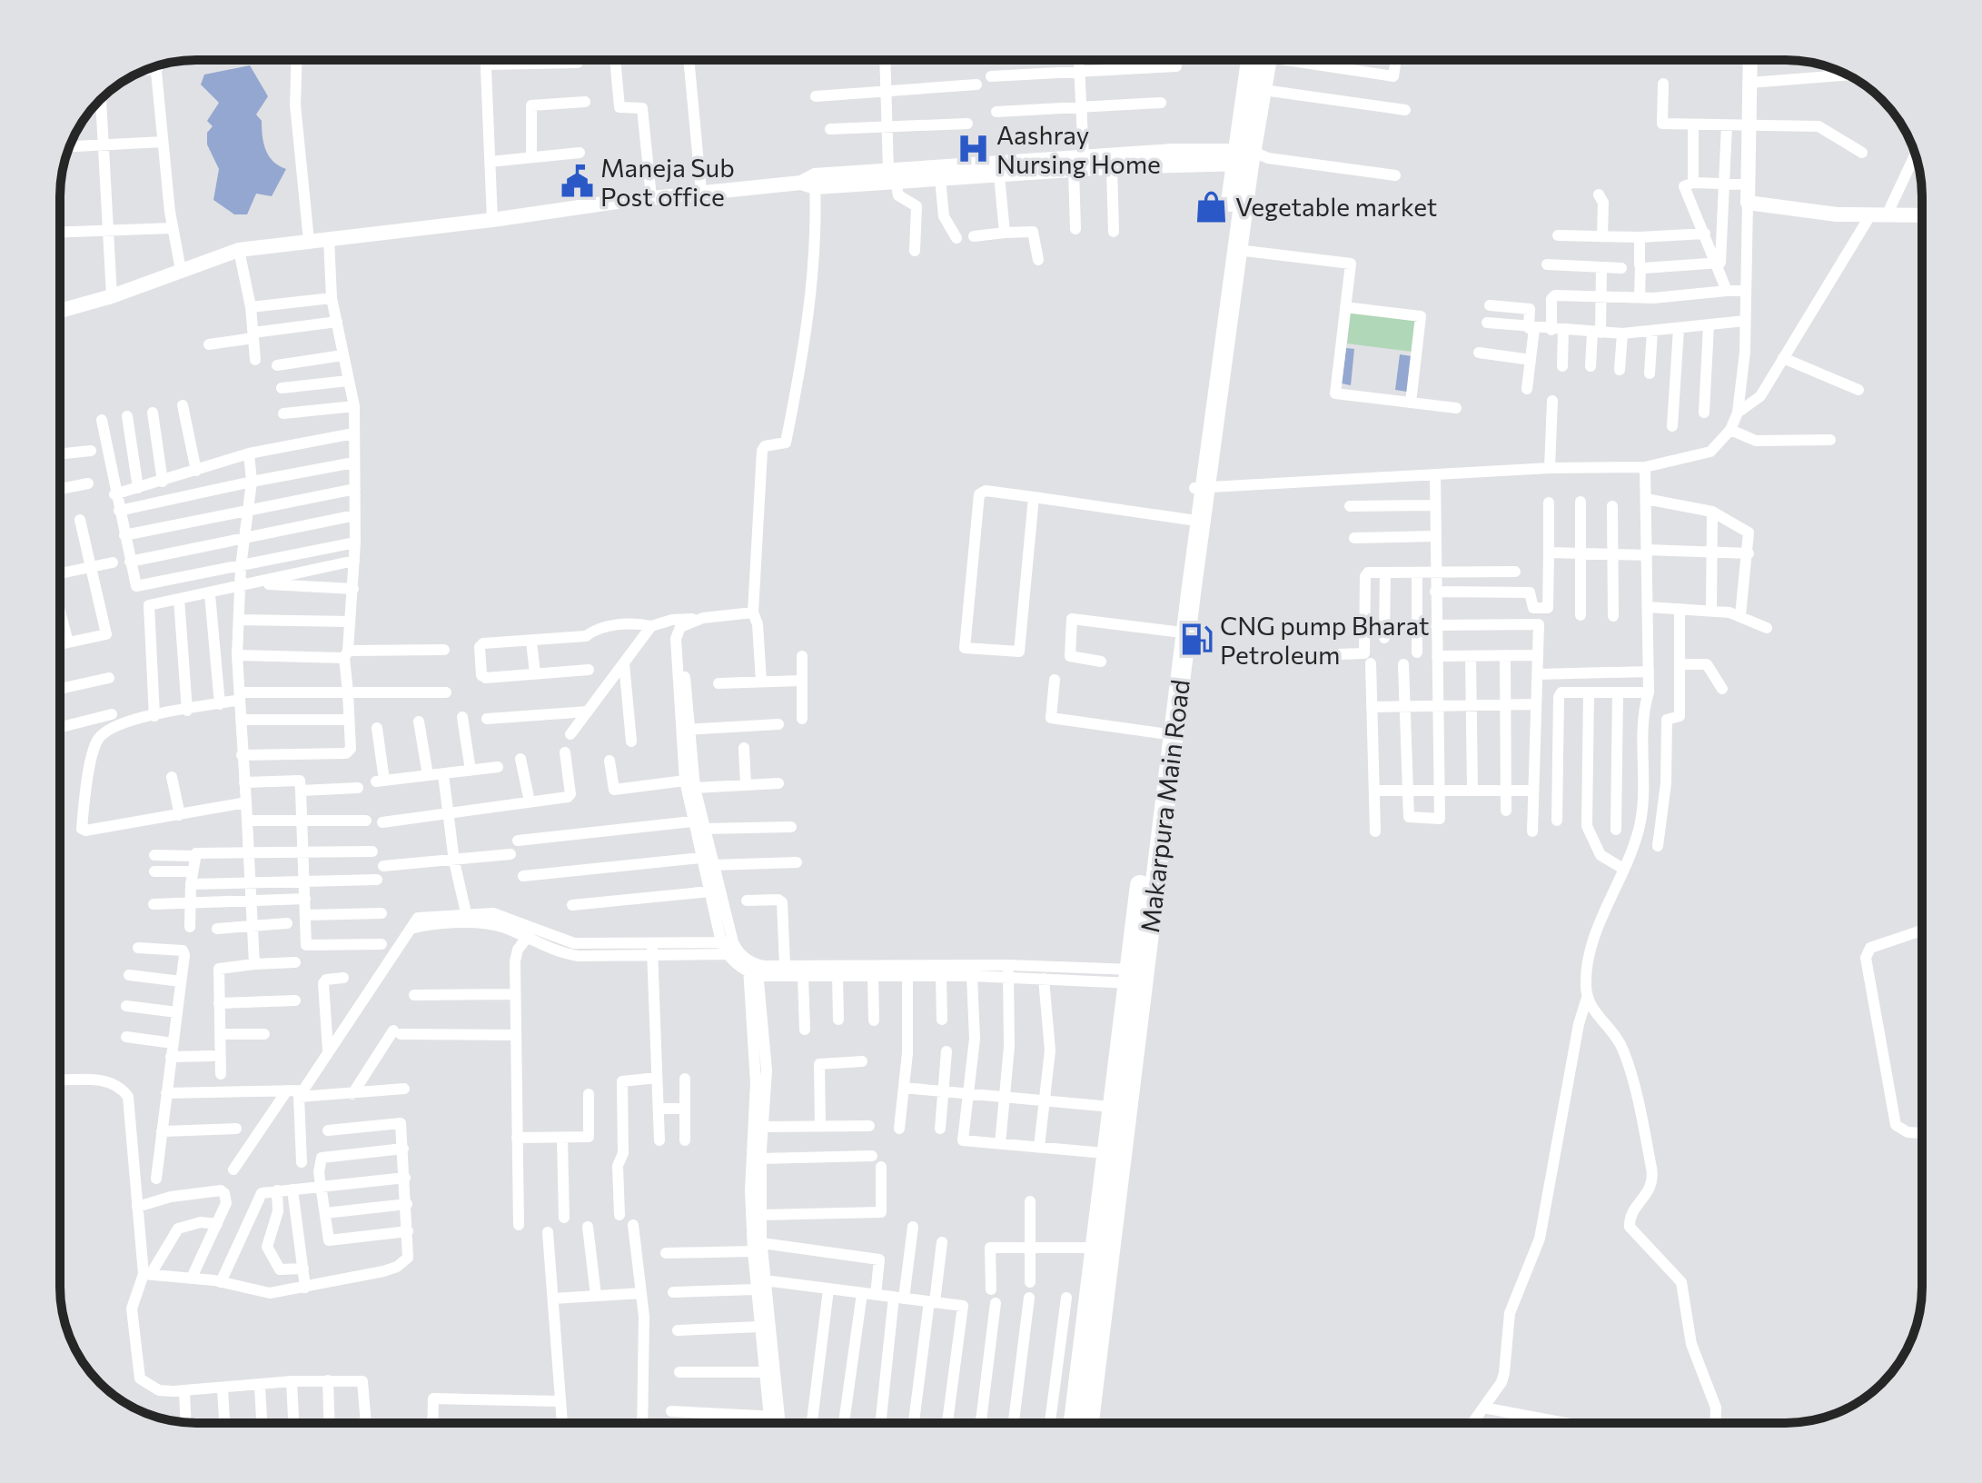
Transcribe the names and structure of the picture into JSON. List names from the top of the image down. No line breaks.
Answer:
{"streets":{"highway":["Makarpura Main Road"]},"places":{"hospital":["Aashray Nursing Home"],"public building":["Maneja Sub Post office"],"shop":["Vegetable market"],"fuel station":["CNG pump Bharat Petroleum"]}}
